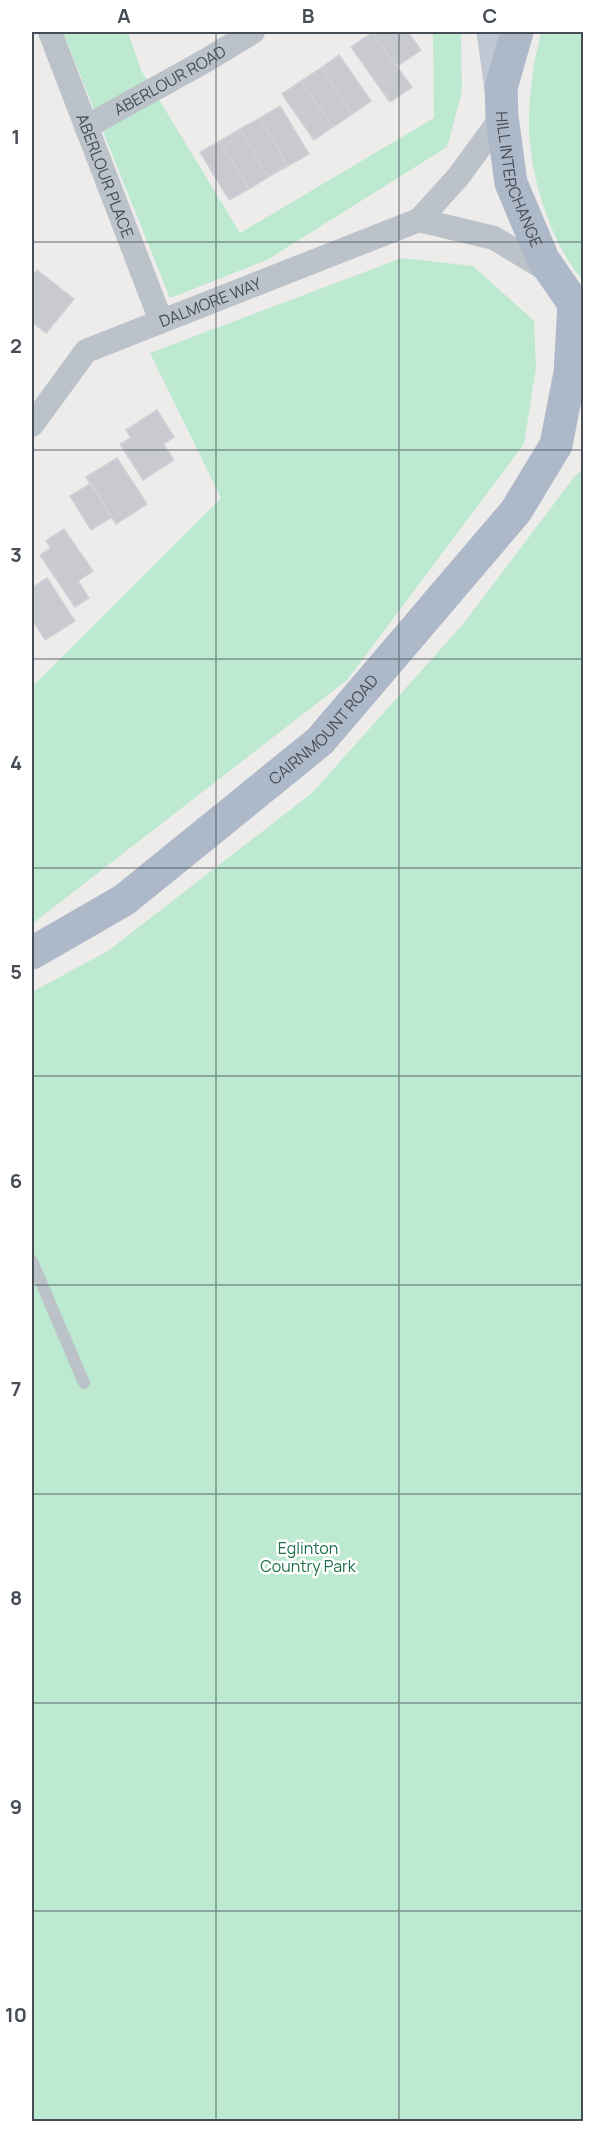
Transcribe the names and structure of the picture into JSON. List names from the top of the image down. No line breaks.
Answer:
{"streets":{"main road":["HILL INTERCHANGE","CAIRNMOUNT ROAD"],"street":["ABERLOUR ROAD","ABERLOUR PLACE","DALMORE WAY"]},"crossings":[["ABERLOUR ROAD","ABERLOUR PLACE"],["ABERLOUR PLACE","DALMORE WAY"],["HILL INTERCHANGE","DALMORE WAY"],["HILL INTERCHANGE","CAIRNMOUNT ROAD"]],"parks":["Eglinton Country Park"],"grid":{"columns":["A","B","C"],"rows":["1","2","3","4","5","6","7","8","9","10"]}}
